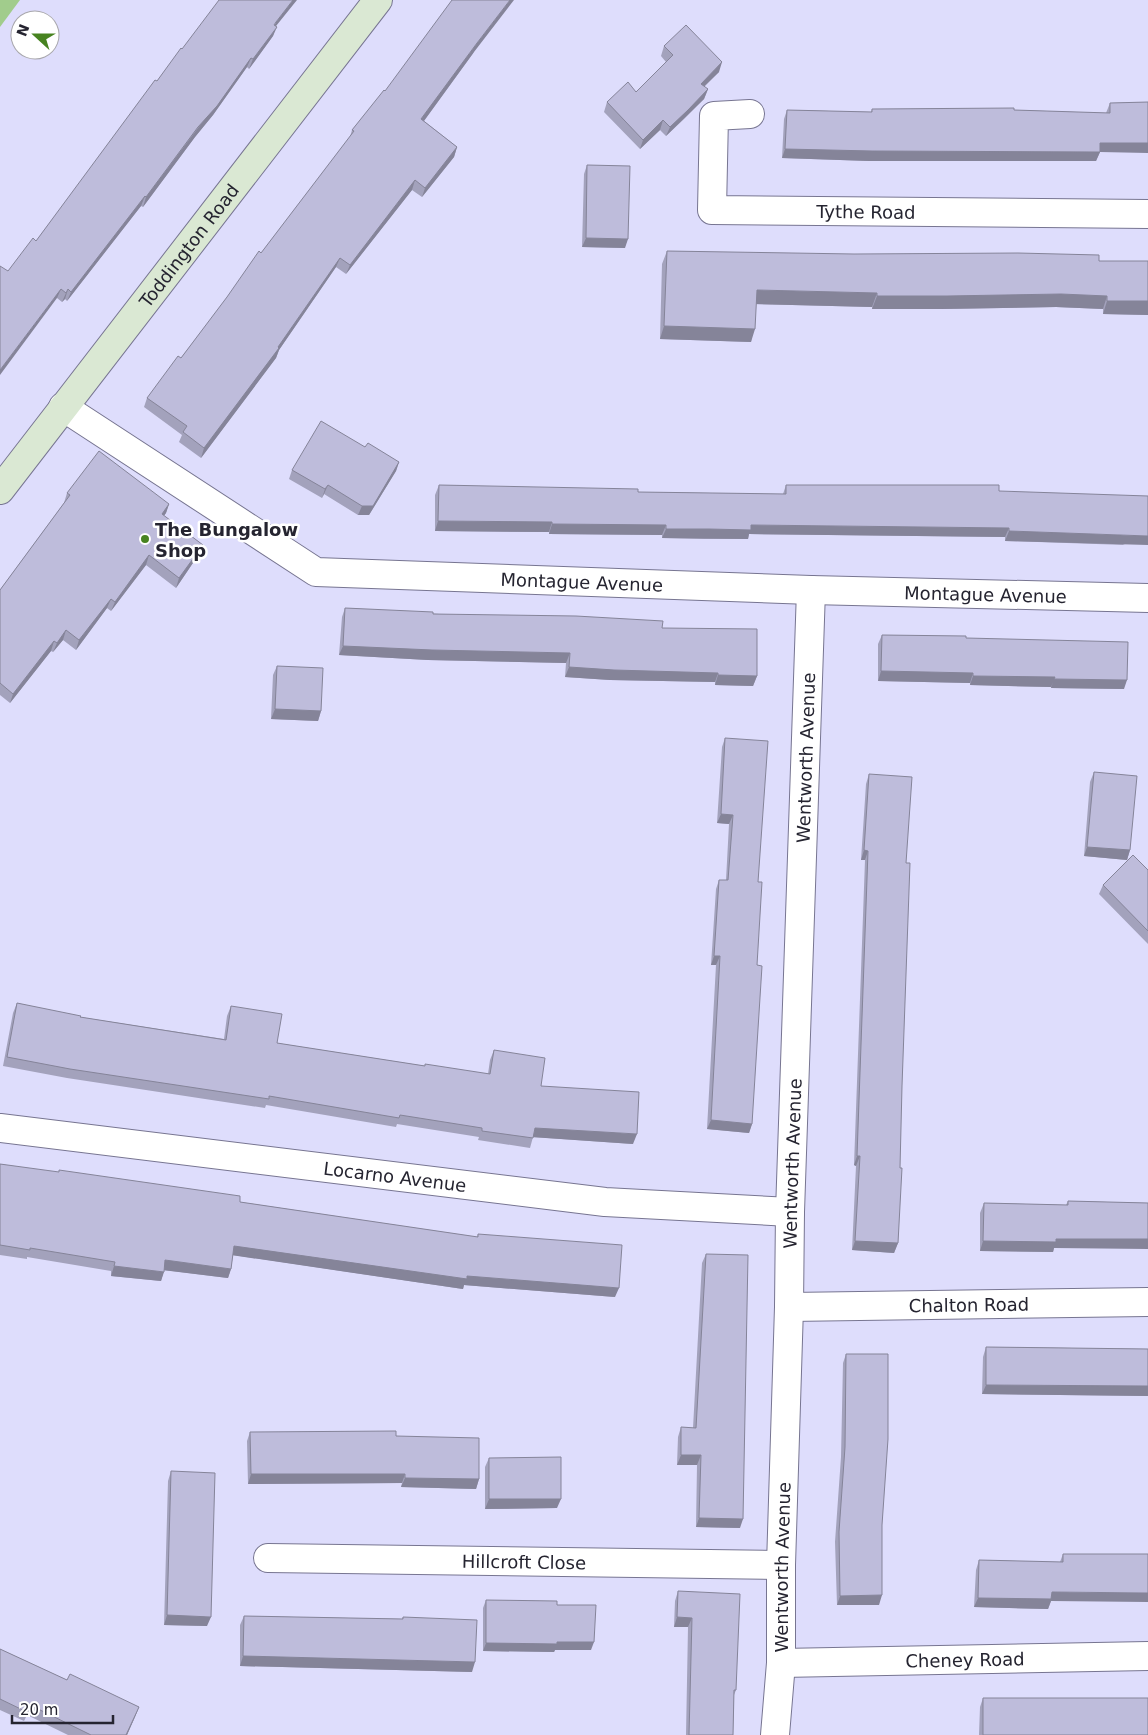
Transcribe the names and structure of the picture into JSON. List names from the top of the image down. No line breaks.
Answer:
{"streets":{"main road":["Toddington Road"],"street":["Tythe Road","Montague Avenue","Wentworth Avenue","Locarno Avenue","Chalton Road","Hillcroft Close","Cheney Road"]},"crossings":[["Toddington Road","Montague Avenue"],["Montague Avenue","Wentworth Avenue"],["Wentworth Avenue","Locarno Avenue"],["Wentworth Avenue","Chalton Road"],["Wentworth Avenue","Hillcroft Close"],["Wentworth Avenue","Cheney Road"]],"places":["The Bungalow Shop"],"scale_bar":"20 m","north":"left"}
